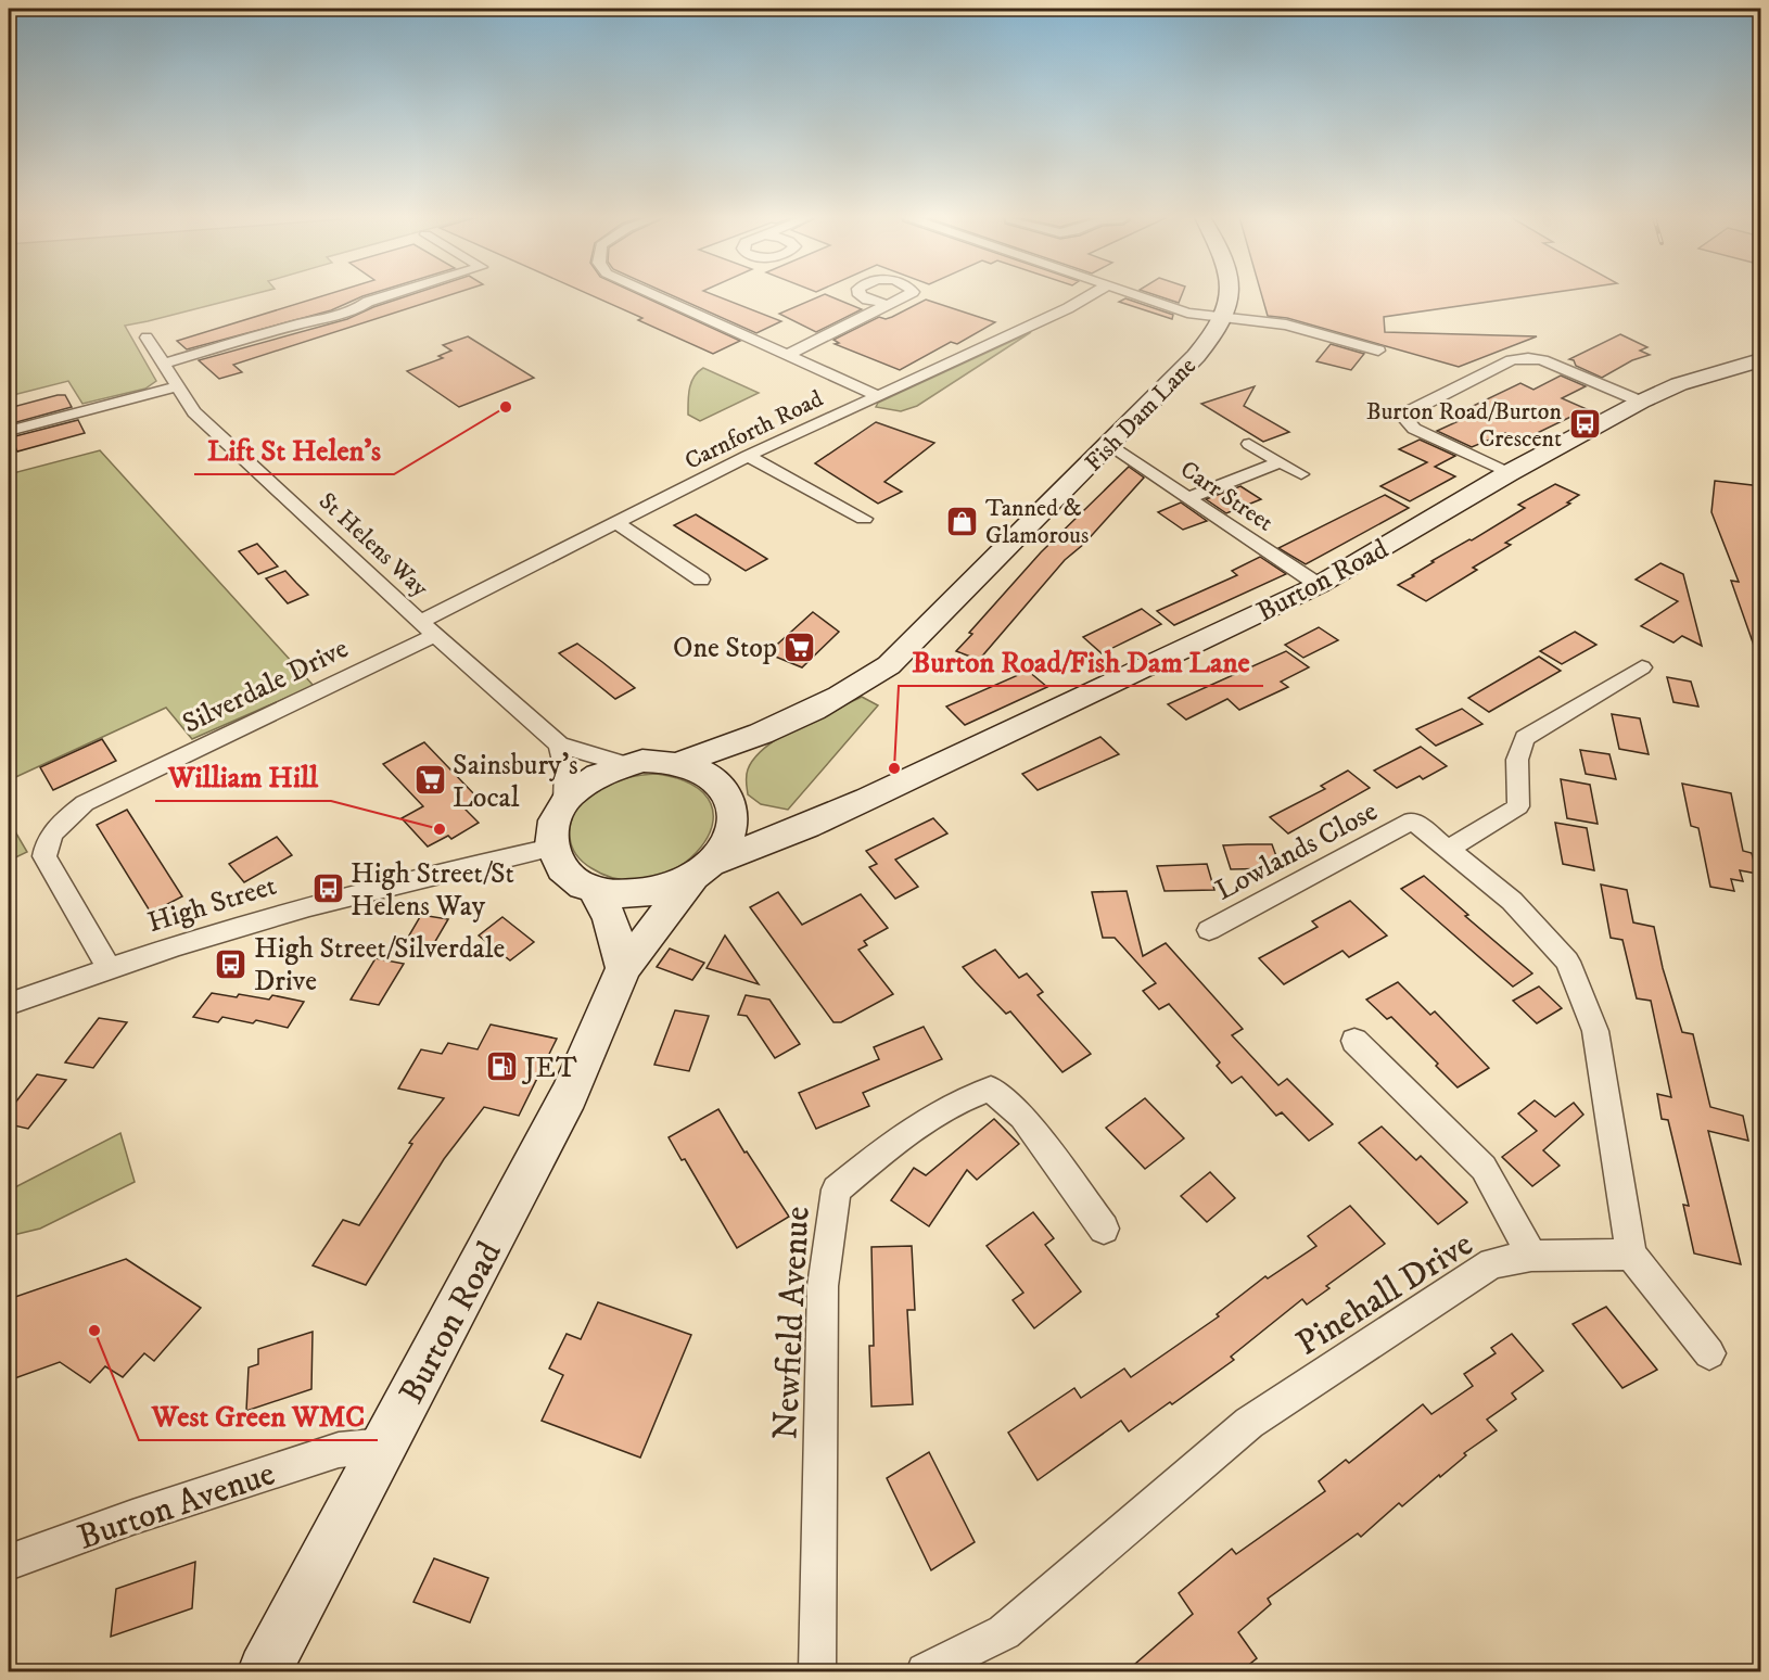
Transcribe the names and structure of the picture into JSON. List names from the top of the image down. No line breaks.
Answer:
{"streets":{"street":["Fish Dam Lane","Carnforth Road","Carr Street","St Helens Way","Burton Road","Silverdale Drive","Lowlands Close","High Street","Pinehall Drive","Newfield Avenue","Burton Avenue"]},"crossings":[["Fish Dam Lane","Carr Street"],["Fish Dam Lane","St Helens Way"],["Fish Dam Lane","Burton Road"],["Fish Dam Lane","High Street"],["Carnforth Road","St Helens Way"],["Carnforth Road","Silverdale Drive"],["Carr Street","Burton Road"],["St Helens Way","Burton Road"],["St Helens Way","Silverdale Drive"],["St Helens Way","High Street"],["Burton Road","High Street"],["Burton Road","Burton Avenue"],["Silverdale Drive","High Street"]],"places":{"other":["Lift St Helen's","Burton Road/Fish Dam Lane","William Hill","West Green WMC"],"bus stop":["Burton Road/Burton Crescent","High Street/St Helens Way","High Street/Silverdale Drive"],"shop":["Tanned & Glamorous"],"supermarket":["One Stop","Sainsbury's Local"],"fuel station":["JET"]}}
